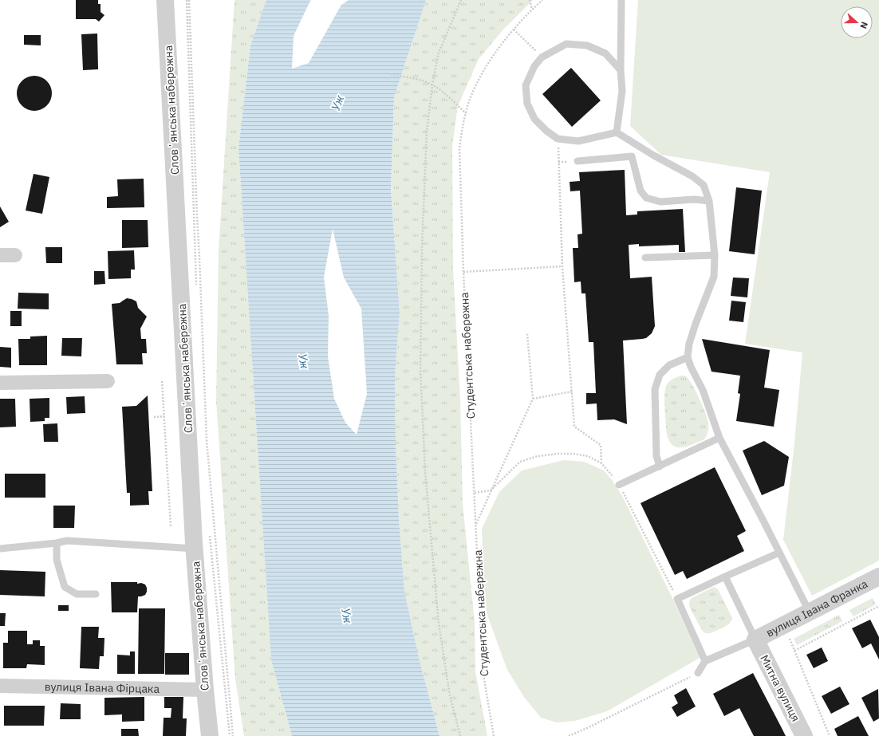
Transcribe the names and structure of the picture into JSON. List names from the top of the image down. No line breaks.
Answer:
{"streets":{"street":["Словʼянська набережна","вулиця Івана Франка","вулиця Івана Фірцака","Митна вулиця"],"path":["Студентська набережна"]},"crossings":[["Словʼянська набережна","вулиця Івана Фірцака"],["вулиця Івана Франка","Митна вулиця"]],"water":["Уж"],"north":"right"}
